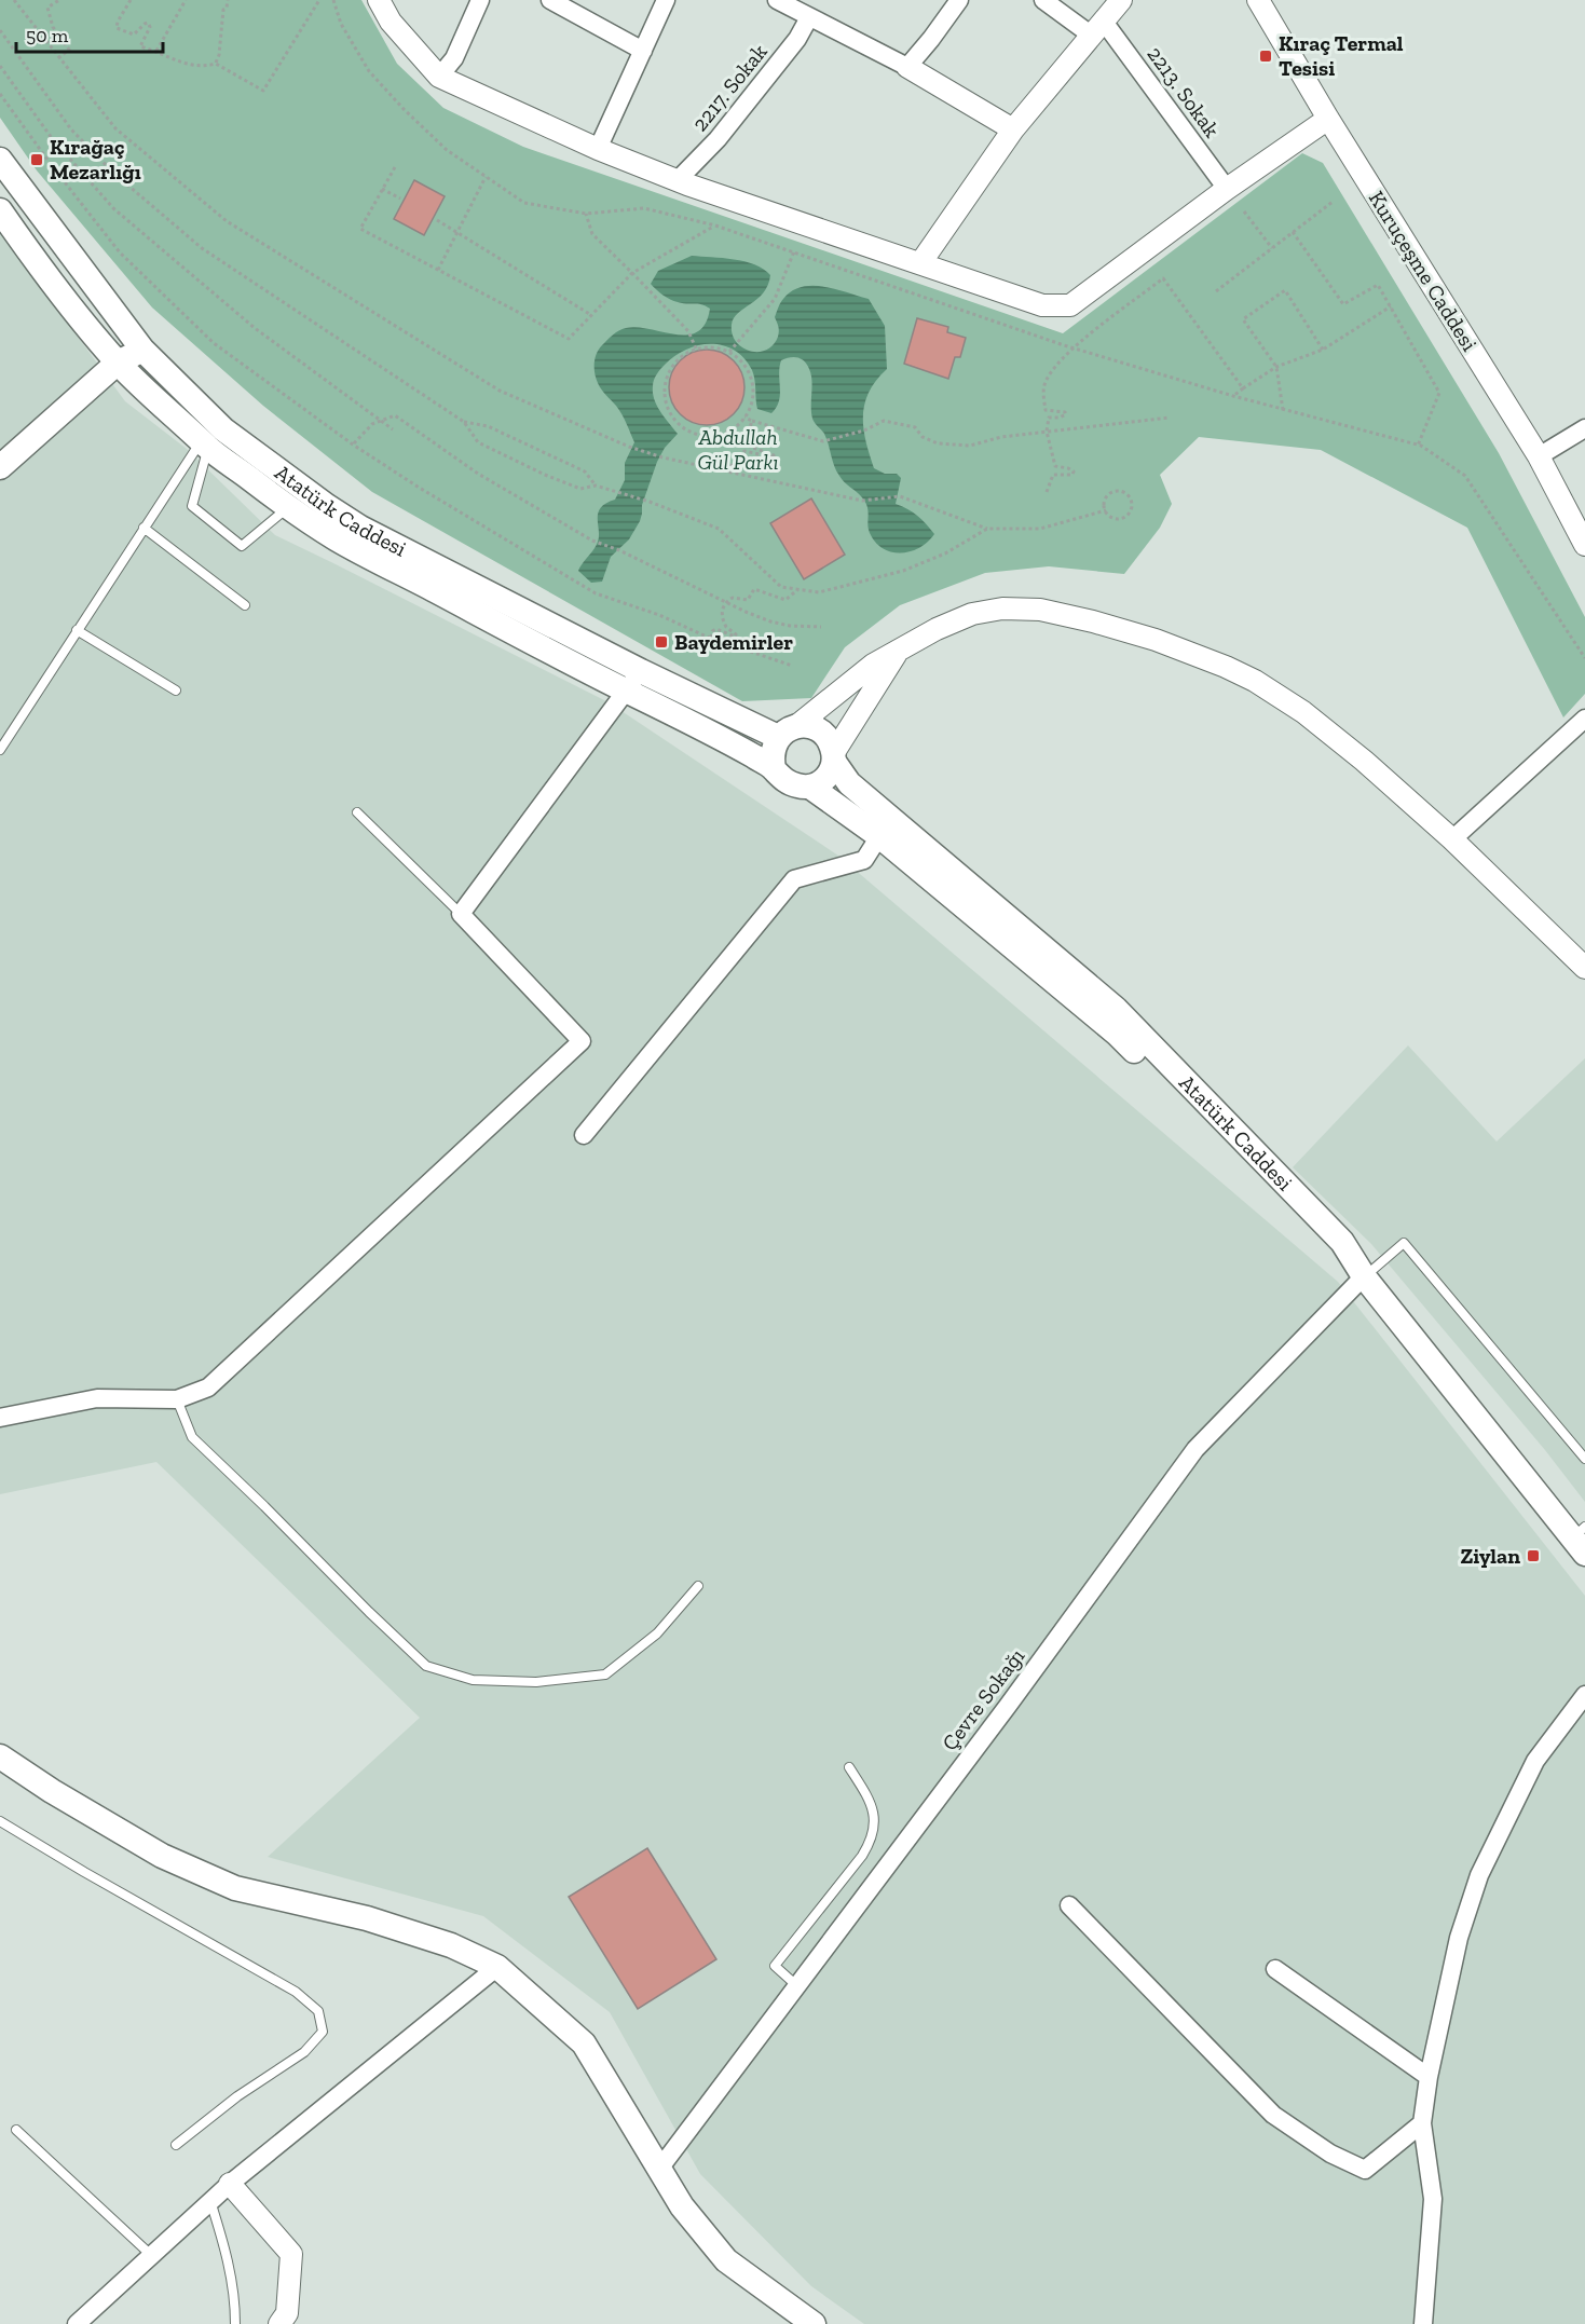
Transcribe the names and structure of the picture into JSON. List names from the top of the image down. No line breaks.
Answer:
{"streets":{"main road":["Atatürk Caddesi"],"street":["2217. Sokak","2213. Sokak","Kuruçeşme Caddesi","Çevre Sokağı"]},"crossings":[["Atatürk Caddesi","Çevre Sokağı"]],"parks":["Abdullah Gül Parkı"],"places":{"transit":["Kıraç Termal Tesisi","Kırağaç Mezarlığı","Baydemirler","Ziylan"]},"scale_bar":"50 m"}
